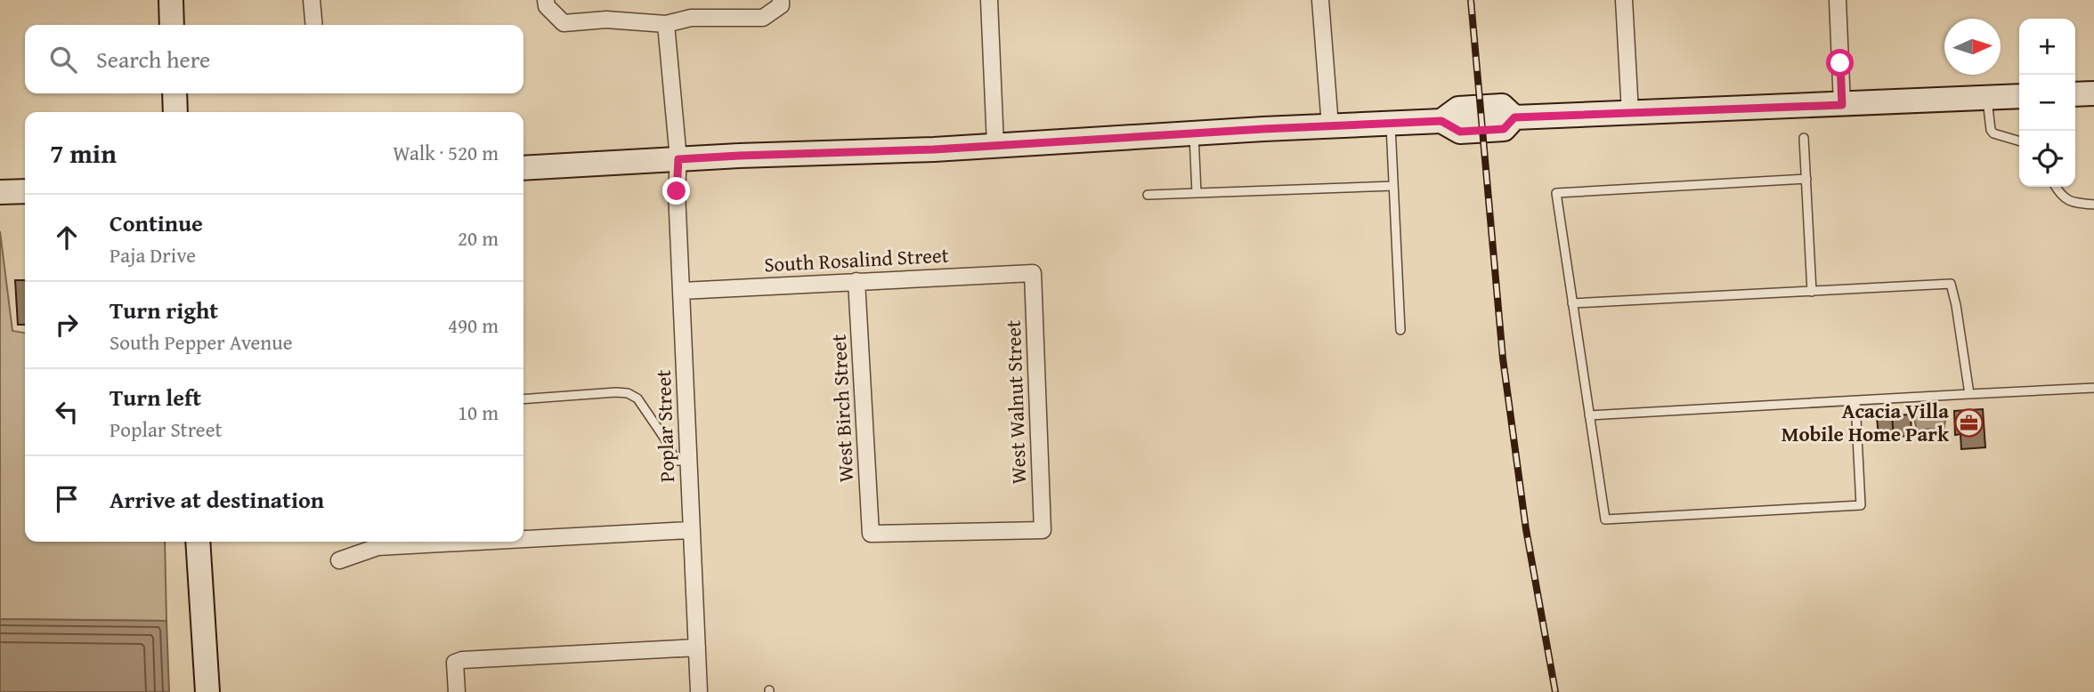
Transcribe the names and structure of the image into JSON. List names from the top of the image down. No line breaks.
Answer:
{"streets":{"street":["South Rosalind Street","West Walnut Street","West Birch Street","Poplar Street"]},"crossings":[["South Rosalind Street","West Walnut Street"],["South Rosalind Street","West Birch Street"],["South Rosalind Street","Poplar Street"],["West Walnut Street","West Birch Street"]],"places":{"office":["Acacia Villa Mobile Home Park"]},"north":"right","page":{"map_buttons":["+","−"],"search":"Search here","heading":["7 min","Walk · 520 m"],"list":[["Continue","Paja Drive","20 m"],["Turn right","South Pepper Avenue","490 m"],["Turn left","Poplar Street","10 m"],"Arrive at destination"]}}
